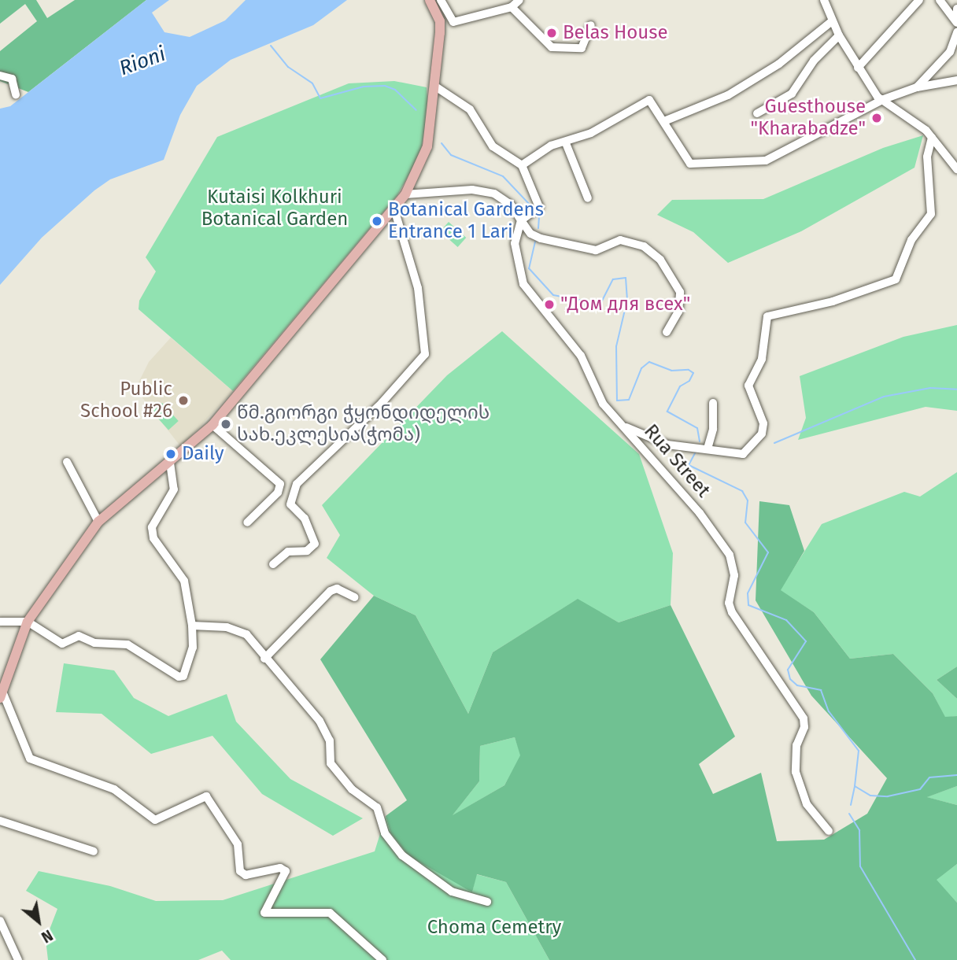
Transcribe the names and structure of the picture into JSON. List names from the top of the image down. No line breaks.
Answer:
{"streets":{"street":["Rua Street"]},"water":["Rioni"],"parks":["Kutaisi Kolkhuri Botanical Garden","Choma Cemetry"],"places":["Belas House","Guesthouse \"Kharabadze\"","Botanical Gardens Entrance 1 Lari","\"Дом для всех\"","Public School #26","წმ.გიორგი ჭყონდიდელის სახ.ეკლესია(ჭომა)","Daily"],"north":"bottom right"}
